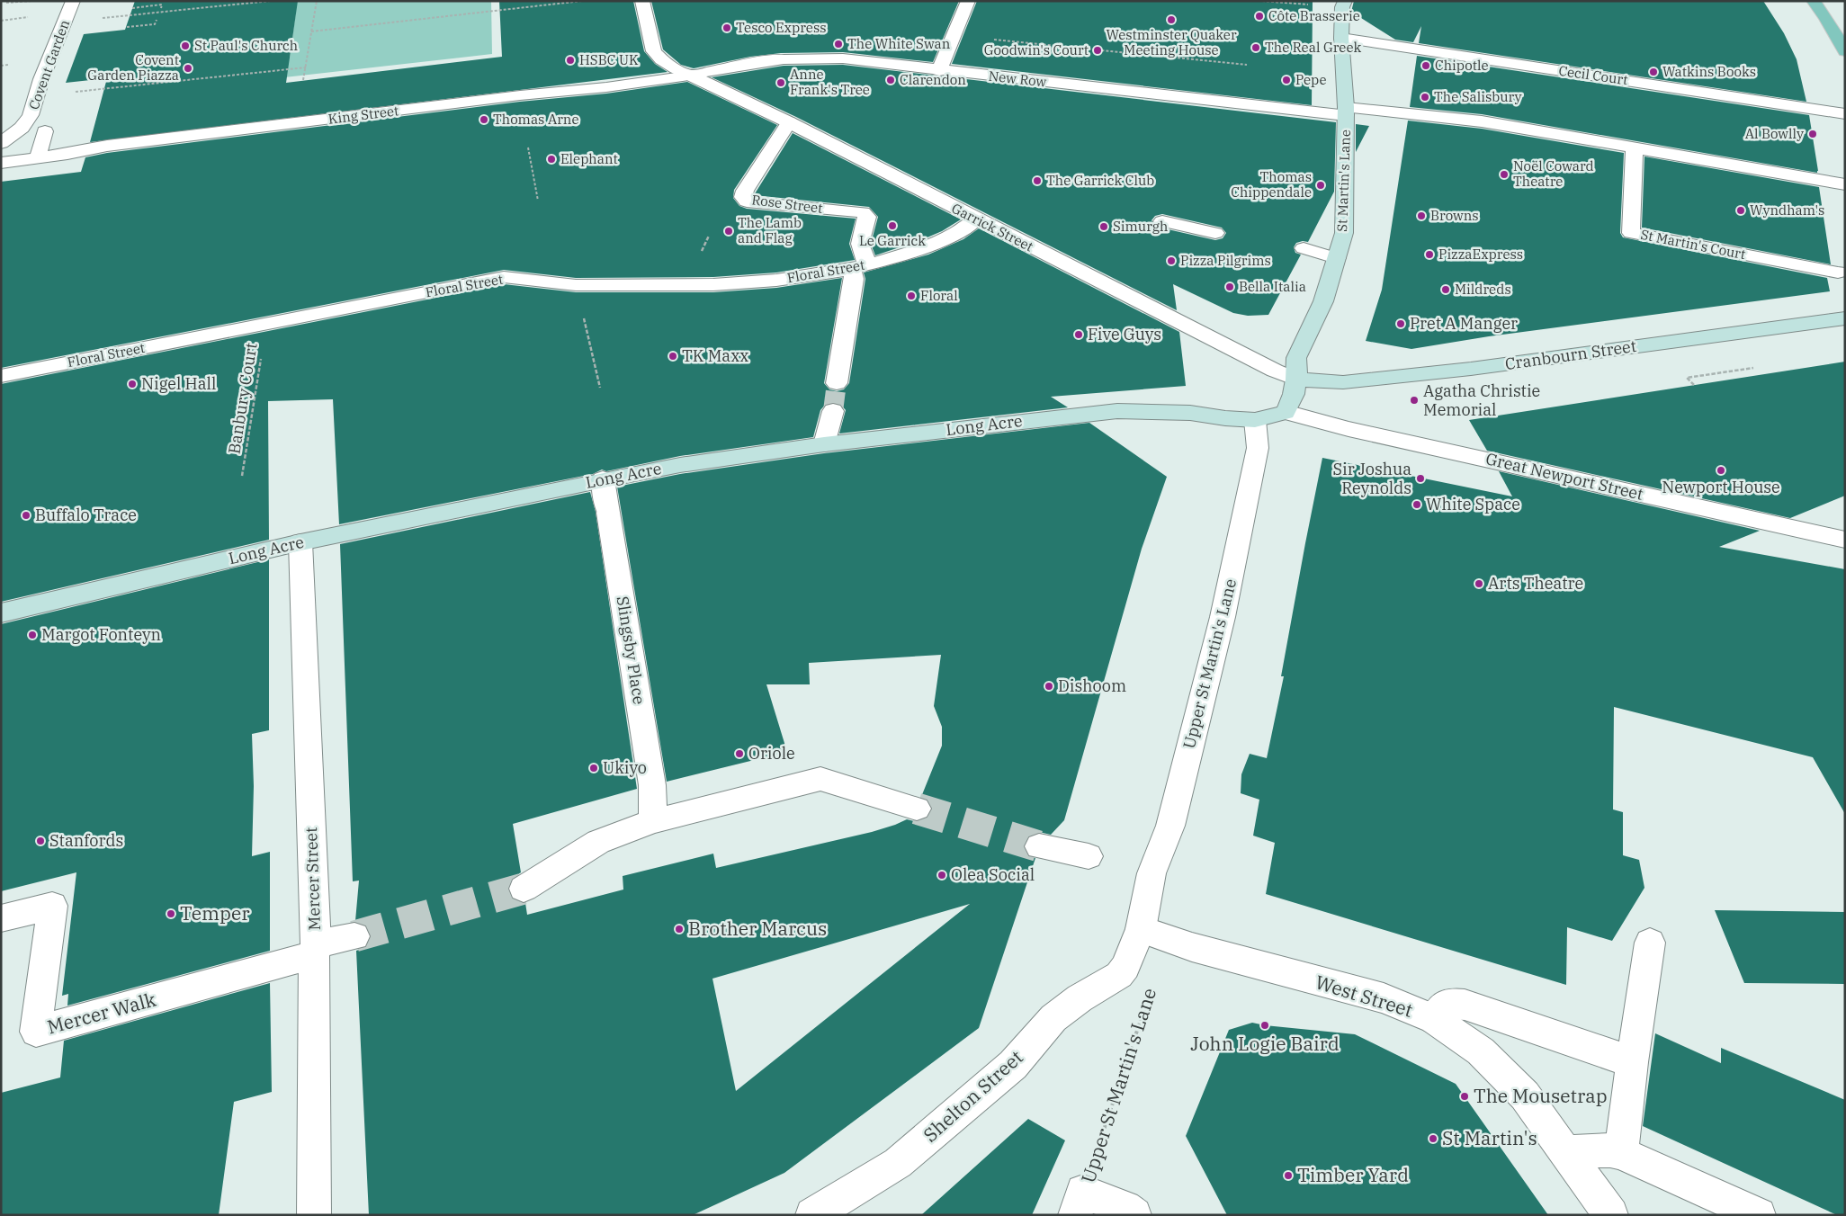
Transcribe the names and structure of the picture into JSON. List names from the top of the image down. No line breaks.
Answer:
{"streets":{"main road":["St Martin's Lane","Cranbourn Street","Long Acre"],"street":["Covent Garden","Cecil Court","New Row","King Street","Rose Street","Garrick Street","St Martin's Court","Floral Street","Great Newport Street","Slingsby Place","Upper St Martin's Lane","Mercer Street","West Street","Mercer Walk","Shelton Street"],"path":["Banbury Court"]},"crossings":[["Cecil Court","St Martin's Lane"],["New Row","King Street"],["New Row","St Martin's Lane"],["New Row","Garrick Street"],["King Street","Garrick Street"],["St Martin's Lane","Garrick Street"],["St Martin's Lane","Cranbourn Street"],["Rose Street","Garrick Street"],["Rose Street","Floral Street"],["Garrick Street","Floral Street"],["Garrick Street","Cranbourn Street"],["Floral Street","Banbury Court"],["Long Acre","Slingsby Place"],["Long Acre","Upper St Martin's Lane"],["Long Acre","Mercer Street"],["Upper St Martin's Lane","West Street"],["Upper St Martin's Lane","Shelton Street"],["Mercer Street","Mercer Walk"]],"places":["Côte Brasserie","Westminster Quaker Meeting House","Tesco Express","The White Swan","St Paul's Church","The Real Greek","Goodwin's Court","HSBC UK","Chipotle","Covent Garden Piazza","Watkins Books","Clarendon","Pepe","Anne Frank's Tree","The Salisbury","Thomas Arne","Al Bowlly","Elephant","Noël Coward Theatre","The Garrick Club","Thomas Chippendale","Wyndham's","Browns","Le Garrick","Simurgh","The Lamb and Flag","PizzaExpress","Pizza Pilgrims","Bella Italia","Mildreds","Floral","Pret A Manger","Five Guys","TK Maxx","Nigel Hall","Agatha Christie Memorial","Newport House","Sir Joshua Reynolds","White Space","Buffalo Trace","Arts Theatre","Margot Fonteyn","Dishoom","Oriole","Ukiyo","Stanfords","Olea Social","Temper","Brother Marcus","John Logie Baird","The Mousetrap","St Martin's","Timber Yard"]}
